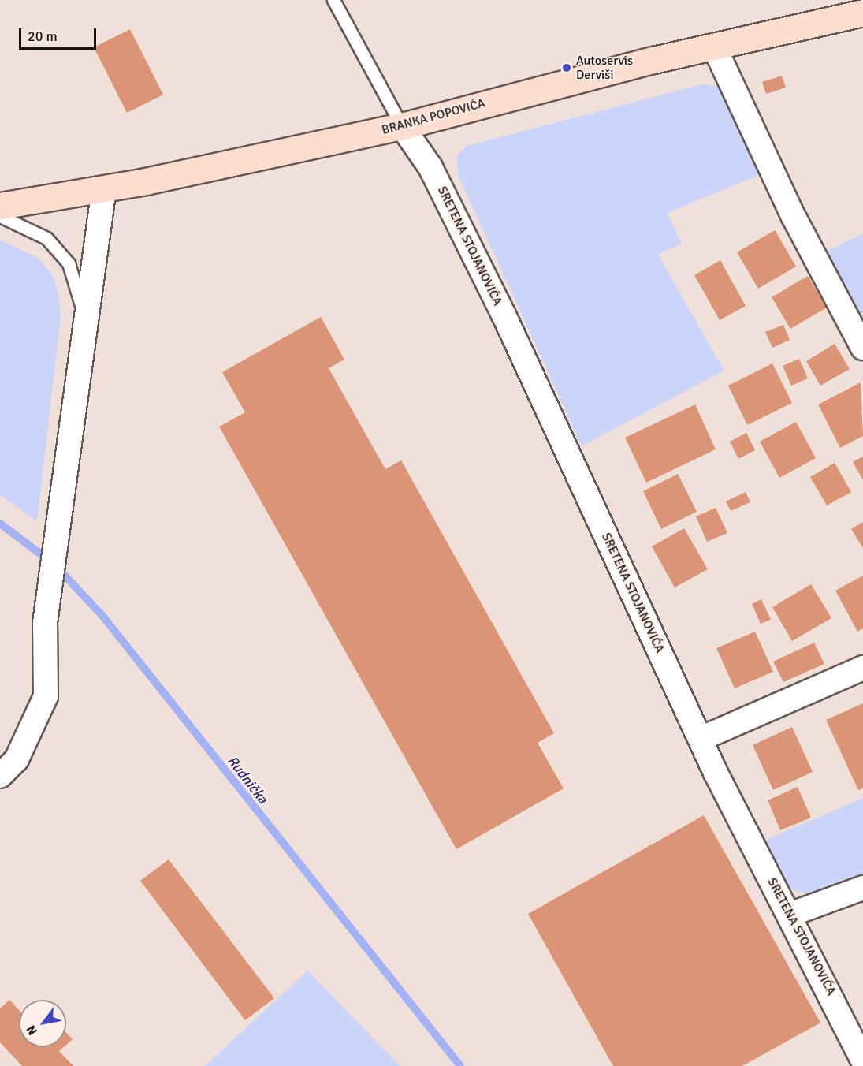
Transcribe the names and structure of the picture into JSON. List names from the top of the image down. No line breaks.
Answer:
{"streets":{"main road":["BRANKA POPOVIĆA"],"street":["SRETENA STOJANOVIĆA"]},"crossings":[["BRANKA POPOVIĆA","SRETENA STOJANOVIĆA"]],"water":["Rudnička"],"places":["Autoservis Derviši"],"scale_bar":"20 m","north":"bottom left"}
